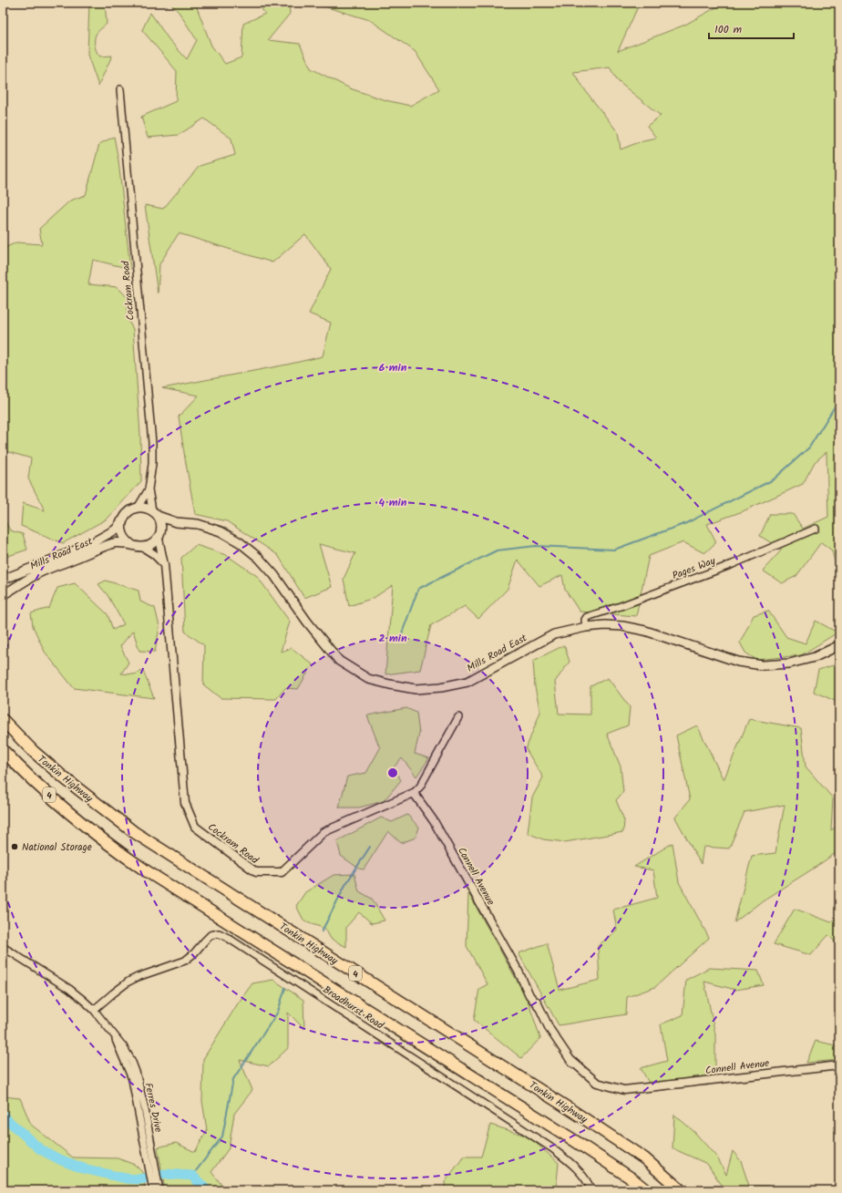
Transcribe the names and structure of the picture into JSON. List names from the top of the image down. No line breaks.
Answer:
{"streets":{"highway":["Tonkin Highway","4"],"main road":["Mills Road East"],"street":["Cockram Road","Pages Way","Connell Avenue","Broadhurst Road","Ferres Drive"]},"crossings":[["Cockram Road","Mills Road East"],["Cockram Road","Connell Avenue"],["Mills Road East","Pages Way"],["Broadhurst Road","Ferres Drive"]],"places":["National Storage"],"scale_bar":"100 m","rings":["6 min","4 min","2 min"]}
